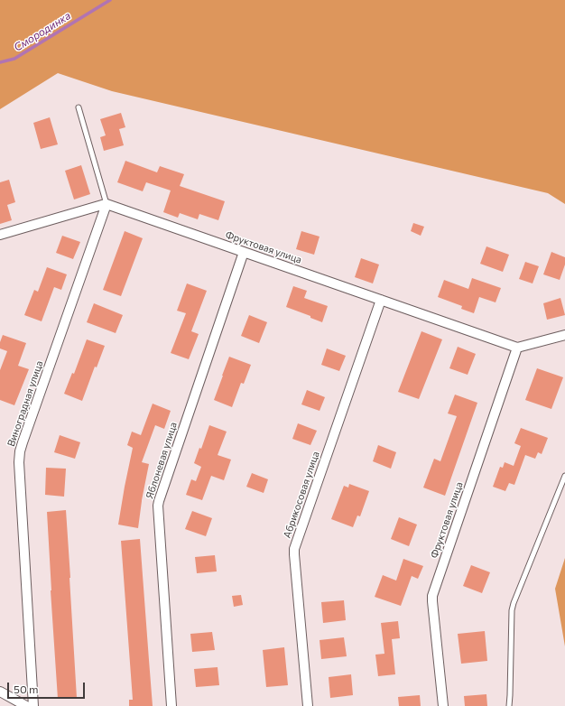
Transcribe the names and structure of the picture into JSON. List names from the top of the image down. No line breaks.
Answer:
{"streets":{"street":["Фруктовая улица","Виноградная улица","Яблоневая улица","Абрикосовая улица"]},"crossings":[["Фруктовая улица","Виноградная улица"],["Фруктовая улица","Яблоневая улица"],["Фруктовая улица","Абрикосовая улица"]],"water":["Смородинка"],"scale_bar":"50 m"}
